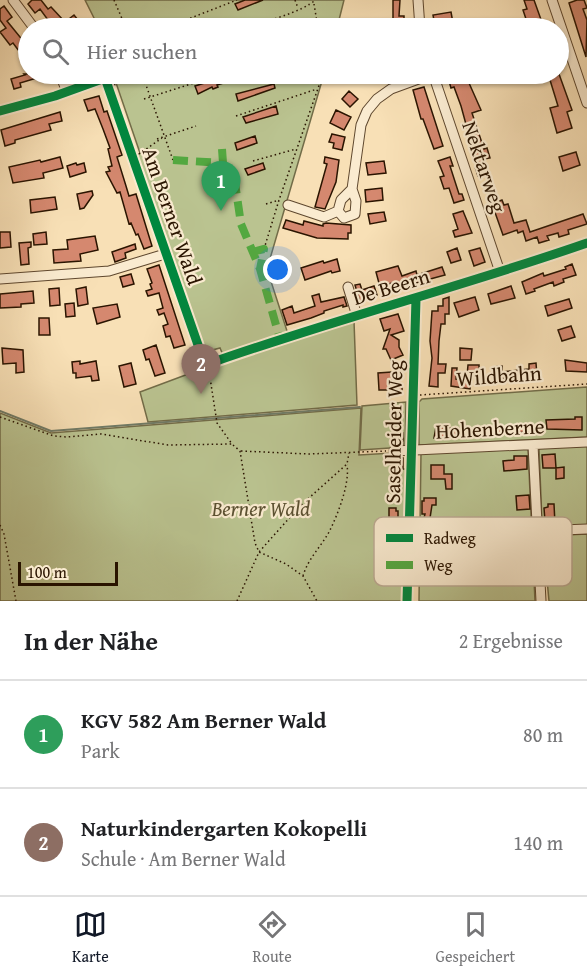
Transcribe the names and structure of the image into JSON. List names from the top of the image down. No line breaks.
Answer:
{"streets":{"street":["Nektarweg","Am Berner Wald","De Beern","Hohenberne","Saselheider Weg"],"path":["Wildbahn"]},"crossings":[["Nektarweg","De Beern"],["Am Berner Wald","De Beern"],["De Beern","Saselheider Weg"],["Wildbahn","Saselheider Weg"],["Hohenberne","Saselheider Weg"]],"parks":["Berner Wald"],"legend":["Radweg","Weg"],"scale_bar":"100 m","page":{"search":"Hier suchen","pins":["1","2"],"scale":"100 m","heading":["In der Nähe","2 Ergebnisse"],"list":[{"mark":"1","name":"KGV 582 Am Berner Wald","note":"Park","value":"80 m"},{"mark":"2","name":"Naturkindergarten Kokopelli","note":"Schule · Am Berner Wald","value":"140 m"}],"nav":["Karte","Route","Gespeichert"]}}
